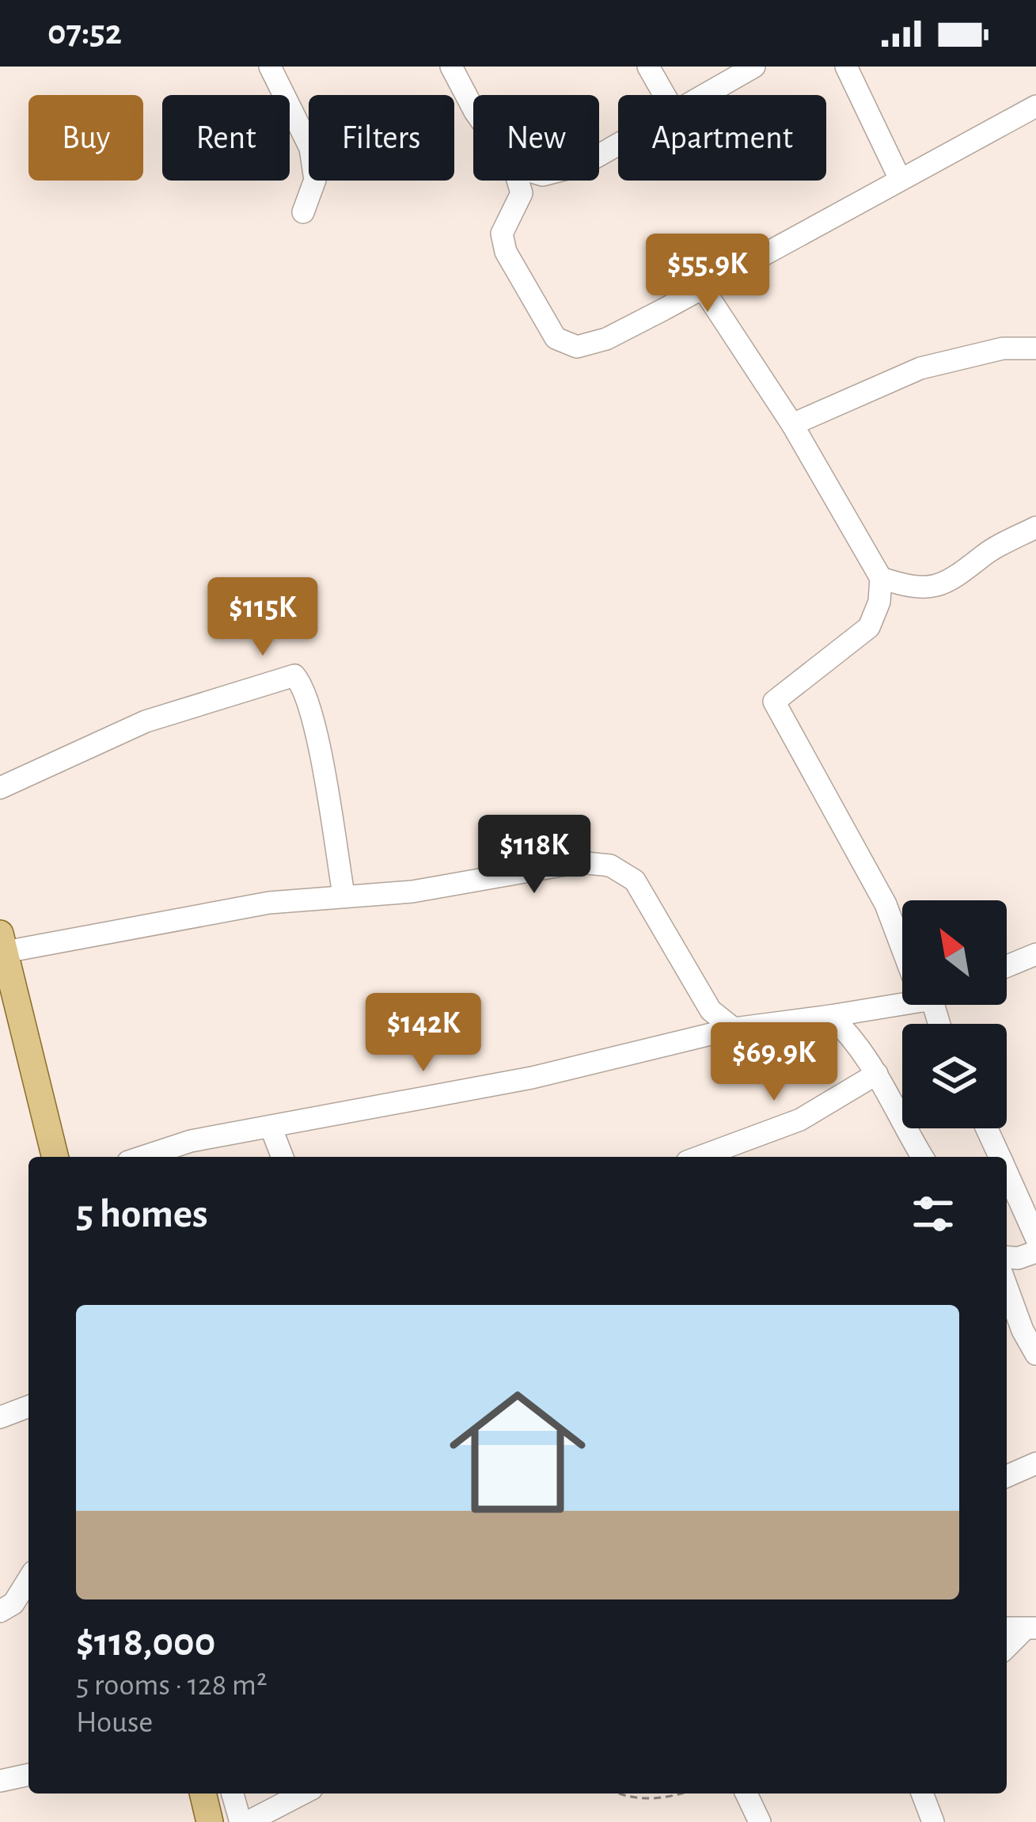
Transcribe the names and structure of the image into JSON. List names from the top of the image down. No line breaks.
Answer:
{"north":"top left","page":{"status":"07:52","chip":["Buy","Rent","Filters","New","Apartment"],"price":["$55.9K","$115K","$118K","$142K","$69.9K"],"heading":"5 homes","list":[{"name":"$118,000","note":"5 rooms · 128 m² · House"}]}}
